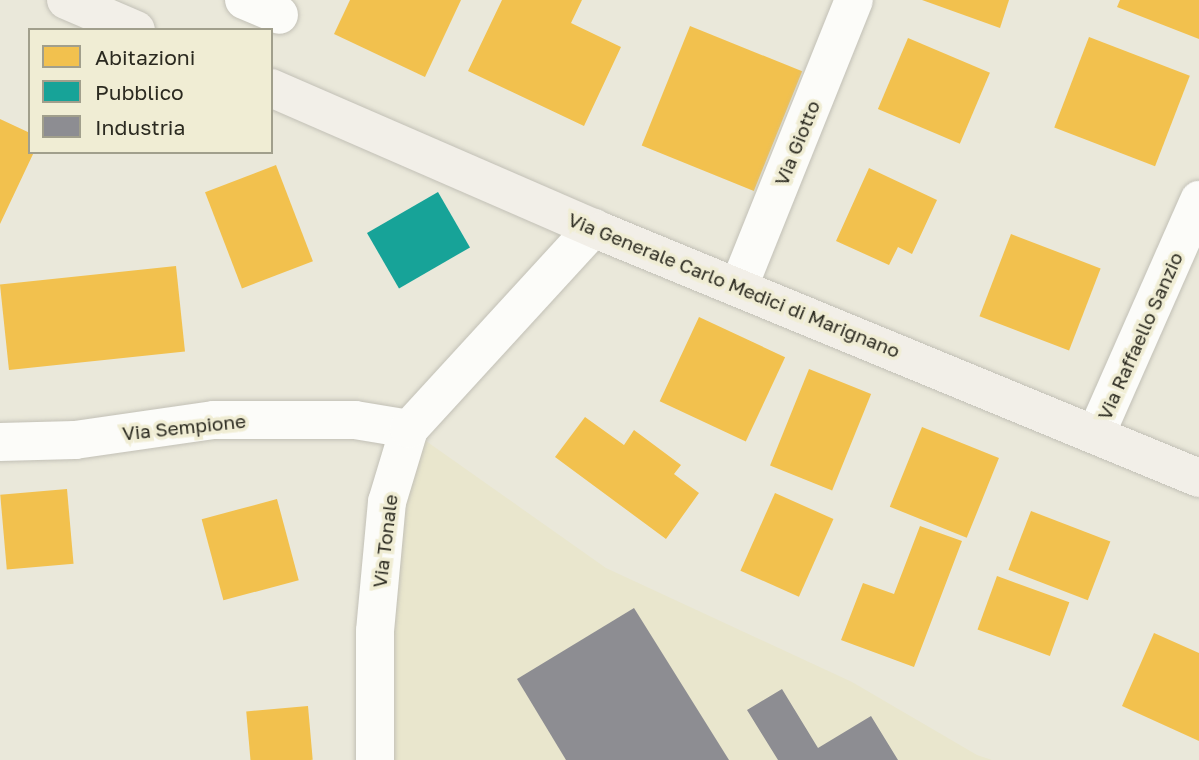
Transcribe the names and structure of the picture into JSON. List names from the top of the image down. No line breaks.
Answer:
{"streets":{"street":["Via Giotto","Via Generale Carlo Medici di Marignano","Via Raffaello Sanzio","Via Sempione","Via Tonale"]},"crossings":[["Via Giotto","Via Generale Carlo Medici di Marignano"],["Via Generale Carlo Medici di Marignano","Via Raffaello Sanzio"],["Via Generale Carlo Medici di Marignano","Via Tonale"],["Via Sempione","Via Tonale"]],"legend":["Abitazioni","Pubblico","Industria"]}
